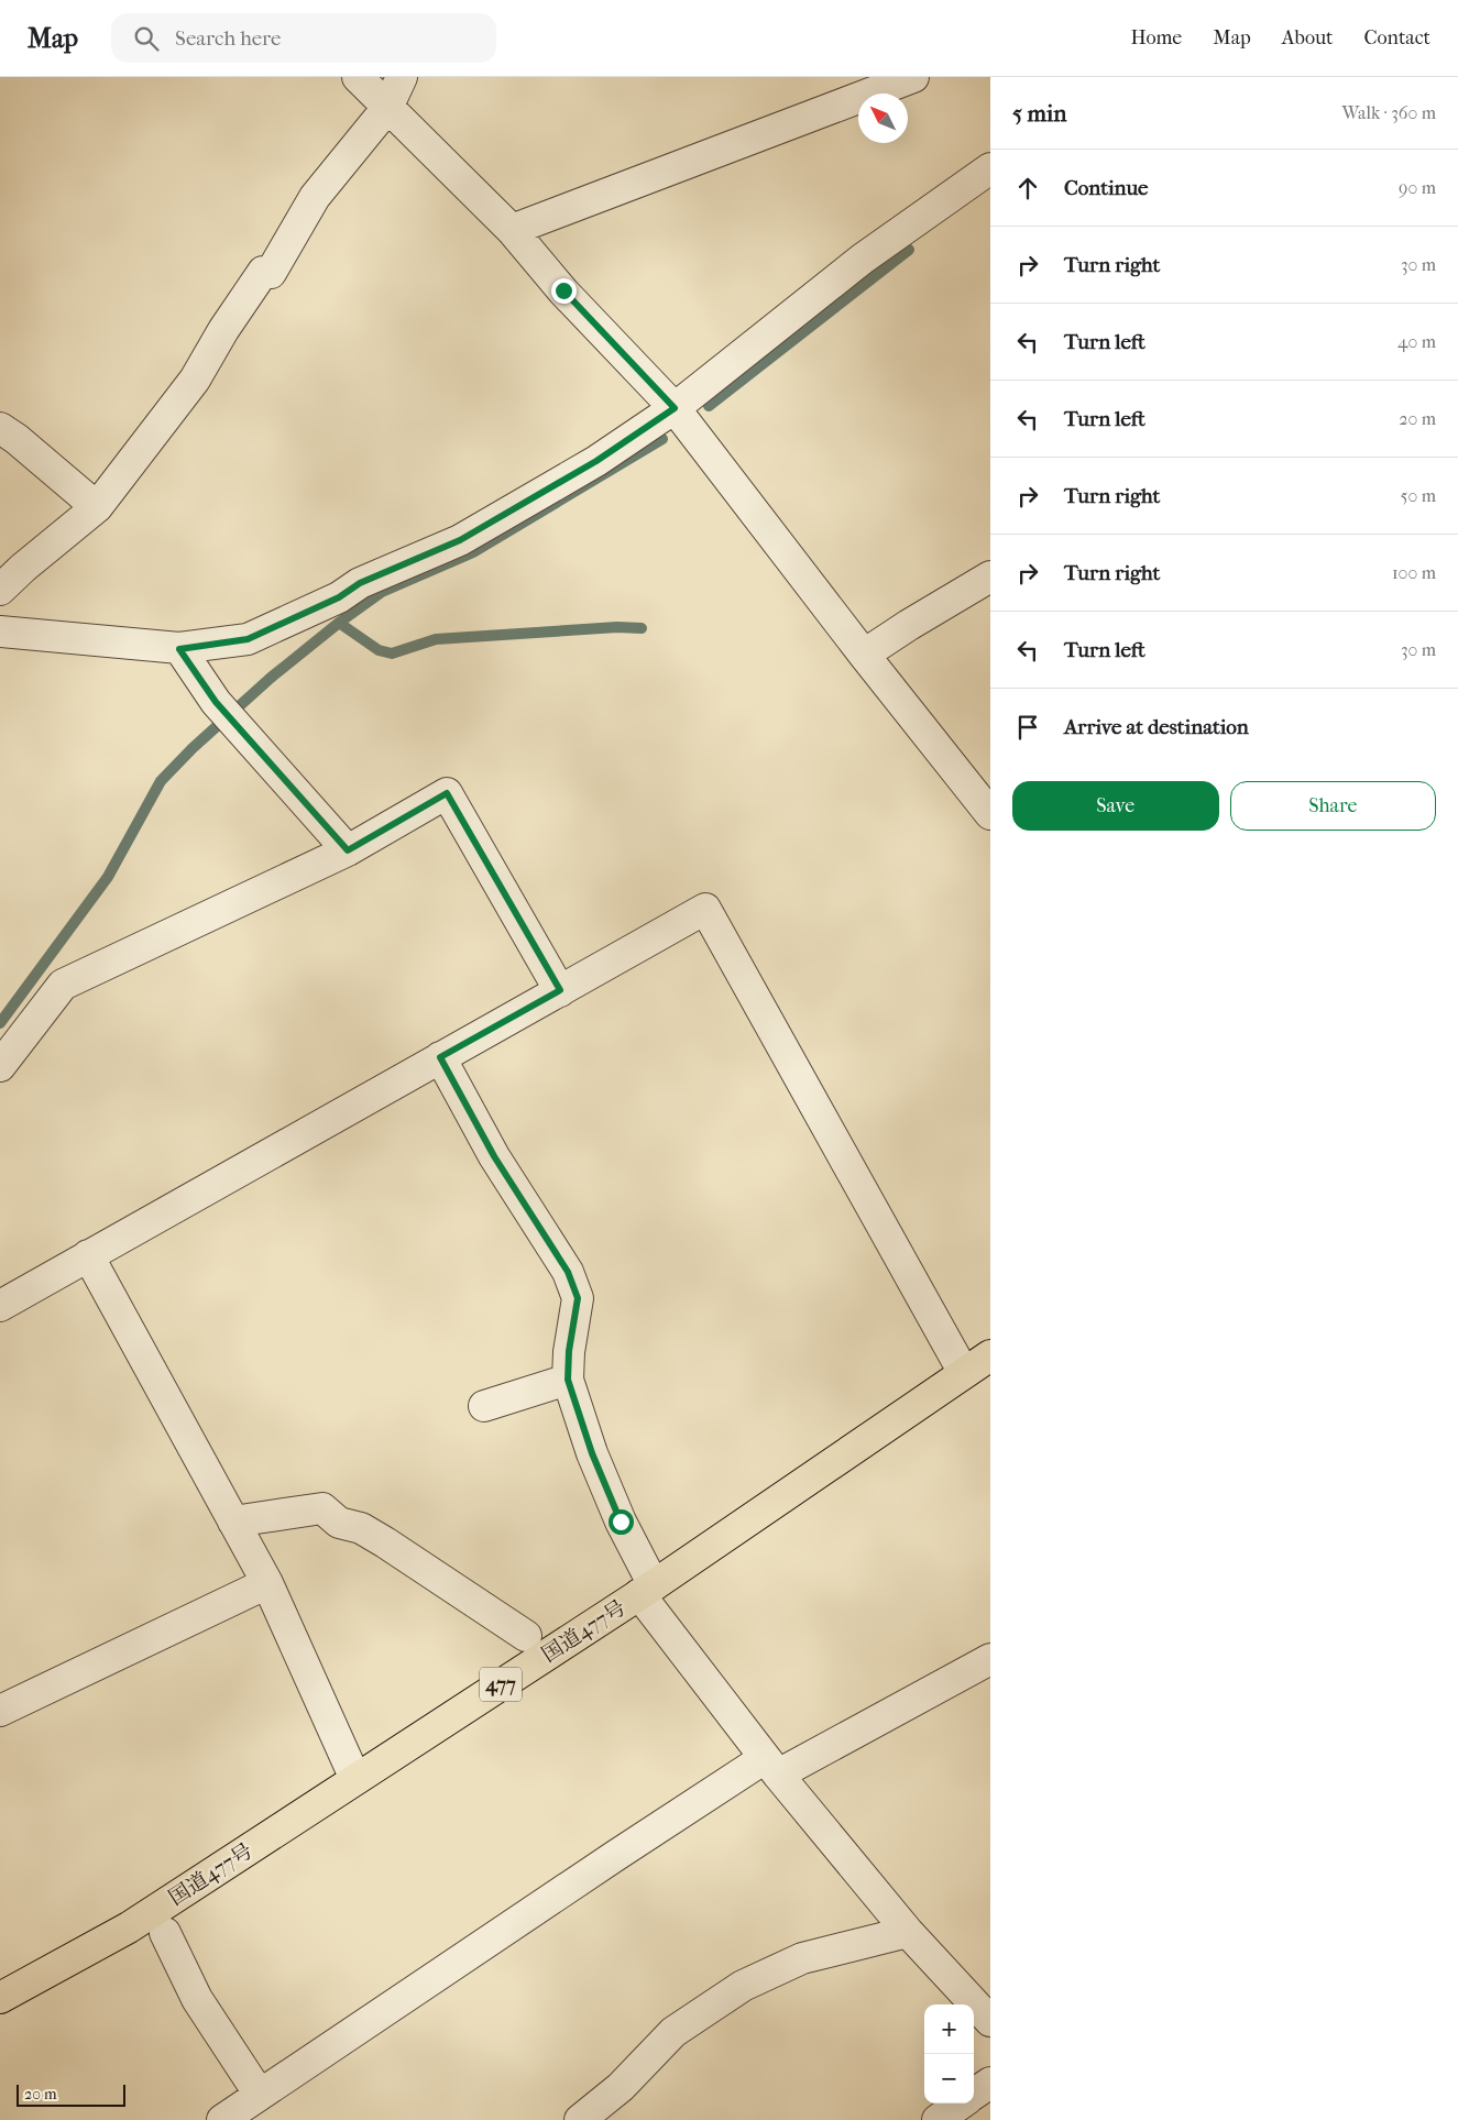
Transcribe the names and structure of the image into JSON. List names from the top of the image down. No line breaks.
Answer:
{"streets":{"highway":["国道477号","477"]},"scale_bar":"20 m","north":"top left","page":{"header":"Map","search":"Search here","nav":["Home","Map","About","Contact"],"heading":["5 min","Walk · 360 m"],"list":[["Continue","90 m"],["Turn right","30 m"],["Turn left","40 m"],["Turn left","20 m"],["Turn right","50 m"],["Turn right","100 m"],["Turn left","30 m"],"Arrive at destination"],"buttons":["Save","Share"],"map_buttons":["+","−"],"scale":"20 m"}}
